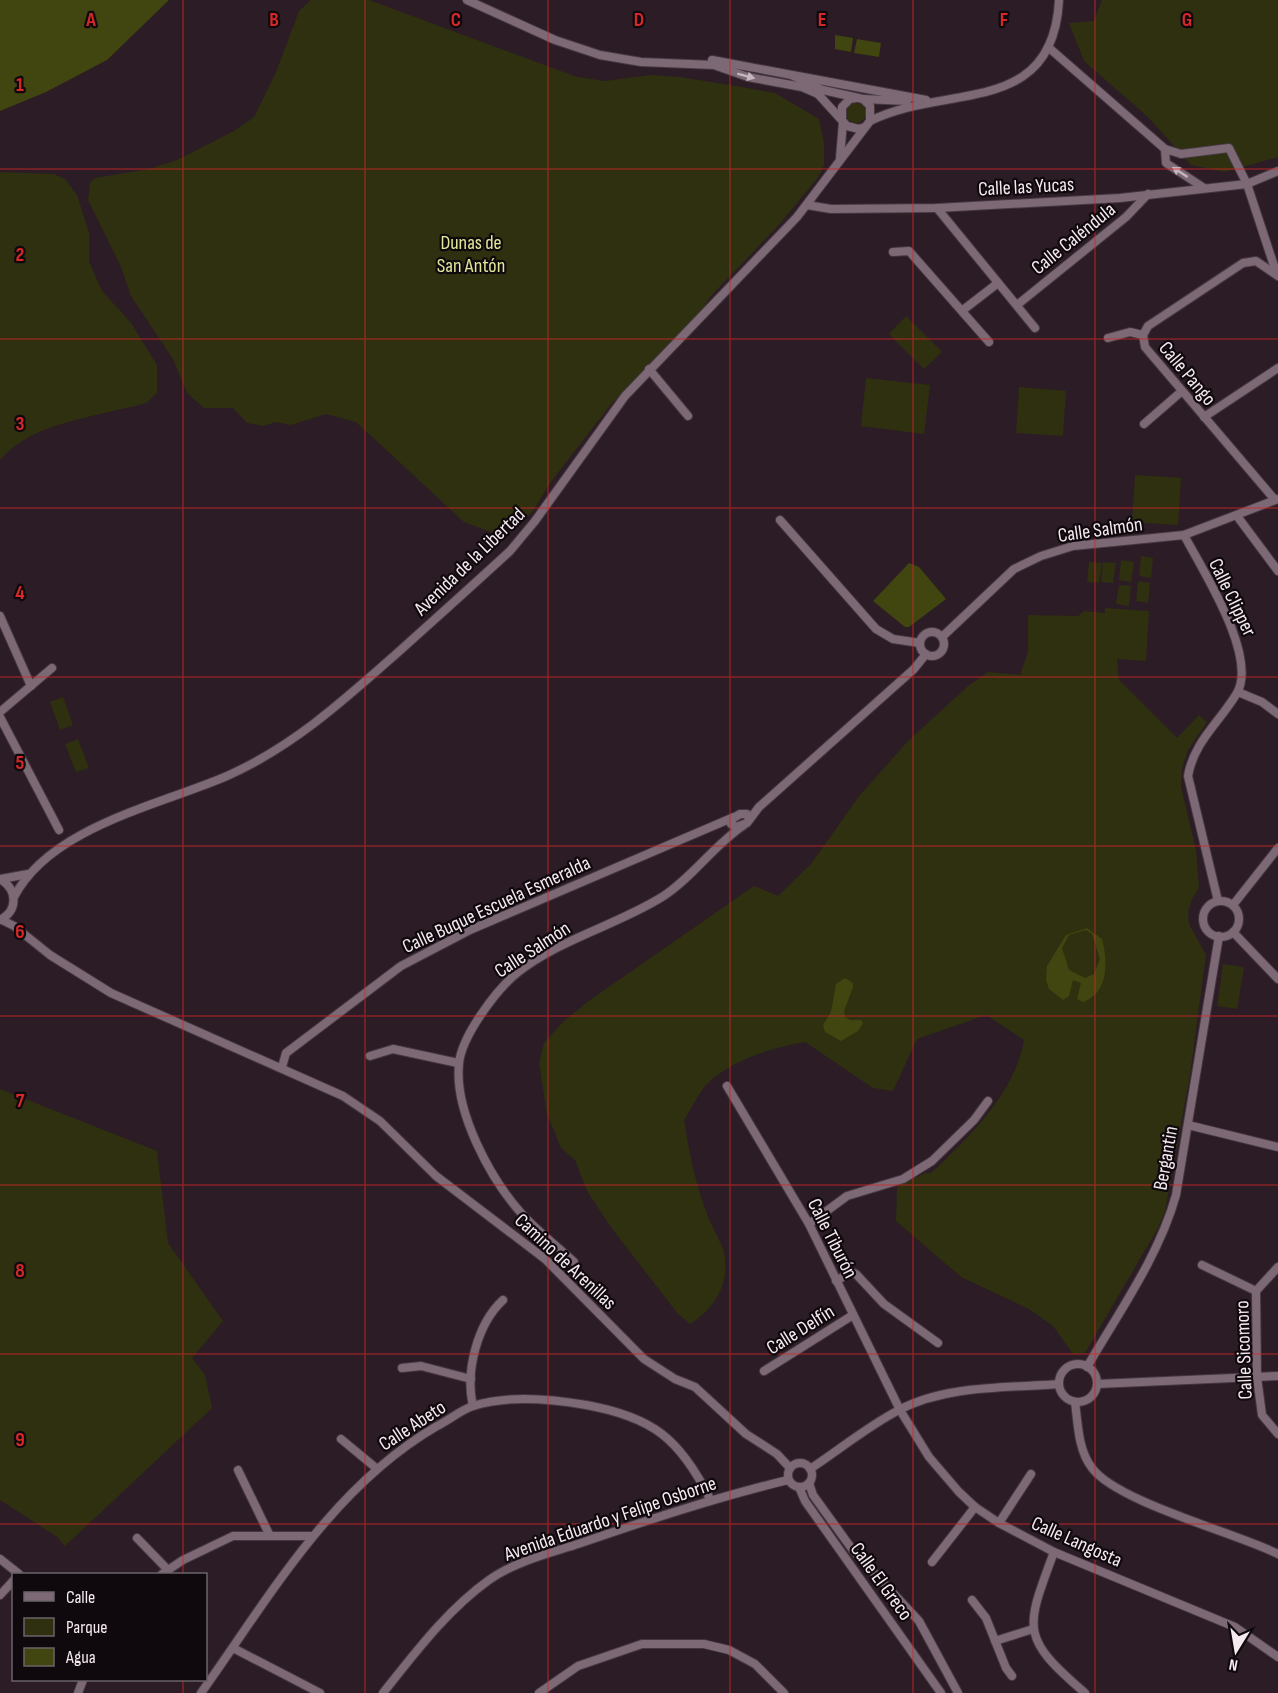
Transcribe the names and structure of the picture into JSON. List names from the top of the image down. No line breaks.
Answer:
{"streets":{"street":["Calle las Yucas","Calle Caléndula","Calle Pango","Calle Salmón","Avenida de la Libertad","Calle Clipper","Calle Buque Escuela Esmeralda","Bergantin","Calle Tiburón","Camino de Arenillas","Calle Delfín","Calle Sicomoro","Calle Abeto","Avenida Eduardo y Felipe Osborne","Calle Langosta","Calle El Greco"]},"crossings":[["Calle las Yucas","Calle Caléndula"],["Calle las Yucas","Avenida de la Libertad"],["Calle Salmón","Calle Clipper"],["Calle Salmón","Calle Buque Escuela Esmeralda"],["Avenida de la Libertad","Camino de Arenillas"],["Calle Clipper","Bergantin"],["Calle Buque Escuela Esmeralda","Camino de Arenillas"],["Calle Tiburón","Calle Delfín"],["Calle Tiburón","Calle Langosta"],["Camino de Arenillas","Avenida Eduardo y Felipe Osborne"],["Camino de Arenillas","Calle El Greco"],["Calle Abeto","Avenida Eduardo y Felipe Osborne"],["Avenida Eduardo y Felipe Osborne","Calle El Greco"]],"parks":["Dunas de San Antón"],"legend":["Calle","Parque","Agua"],"north":"bottom","grid":{"columns":["A","B","C","D","E","F","G"],"rows":["1","2","3","4","5","6","7","8","9"]}}
